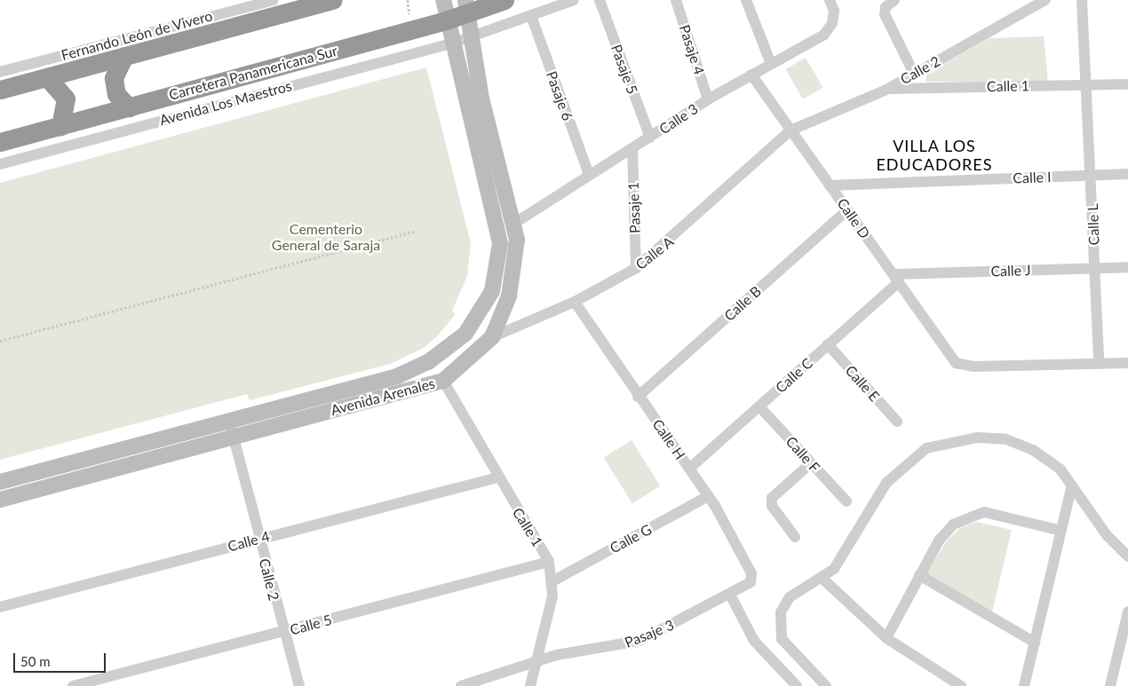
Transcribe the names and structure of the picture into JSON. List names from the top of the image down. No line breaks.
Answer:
{"streets":{"highway":["Carretera Panamericana Sur"],"street":["Fernando León de Vivero","Pasaje 4","Pasaje 5","Calle 2","Calle 1","Pasaje 6","Avenida Los Maestros","Calle 3","Calle I","Pasaje 1","Calle D","Calle L","Calle A","Calle J","Calle B","Calle C","Calle E","Avenida Arenales","Calle H","Calle F","Calle G","Calle 4","Calle 5","Pasaje 3"]},"crossings":[["Pasaje 4","Calle 3"],["Pasaje 5","Calle 3"],["Calle 2","Calle 1"],["Calle 2","Calle D"],["Calle 2","Calle A"],["Calle 2","Avenida Arenales"],["Calle 2","Calle 4"],["Calle 2","Calle 5"],["Carretera Panamericana Sur","Avenida Arenales"],["Calle 1","Calle L"],["Calle 1","Avenida Arenales"],["Calle 1","Calle G"],["Calle 1","Calle 4"],["Calle 1","Calle 5"],["Calle 1","Pasaje 3"],["Pasaje 6","Calle 3"],["Avenida Los Maestros","Avenida Arenales"],["Calle 3","Pasaje 1"],["Calle 3","Calle D"],["Calle I","Calle D"],["Calle I","Calle L"],["Pasaje 1","Calle A"],["Calle D","Calle L"],["Calle D","Calle A"],["Calle D","Calle J"],["Calle D","Calle B"],["Calle D","Calle C"],["Calle L","Calle J"],["Calle A","Avenida Arenales"],["Calle A","Calle H"],["Calle J","Calle C"],["Calle B","Calle H"],["Calle C","Calle E"],["Calle C","Calle H"],["Calle C","Calle F"],["Calle H","Calle G"],["Calle H","Pasaje 3"]],"districts":["VILLA LOS EDUCADORES"],"parks":["Cementerio General de Saraja"],"scale_bar":"50 m"}
